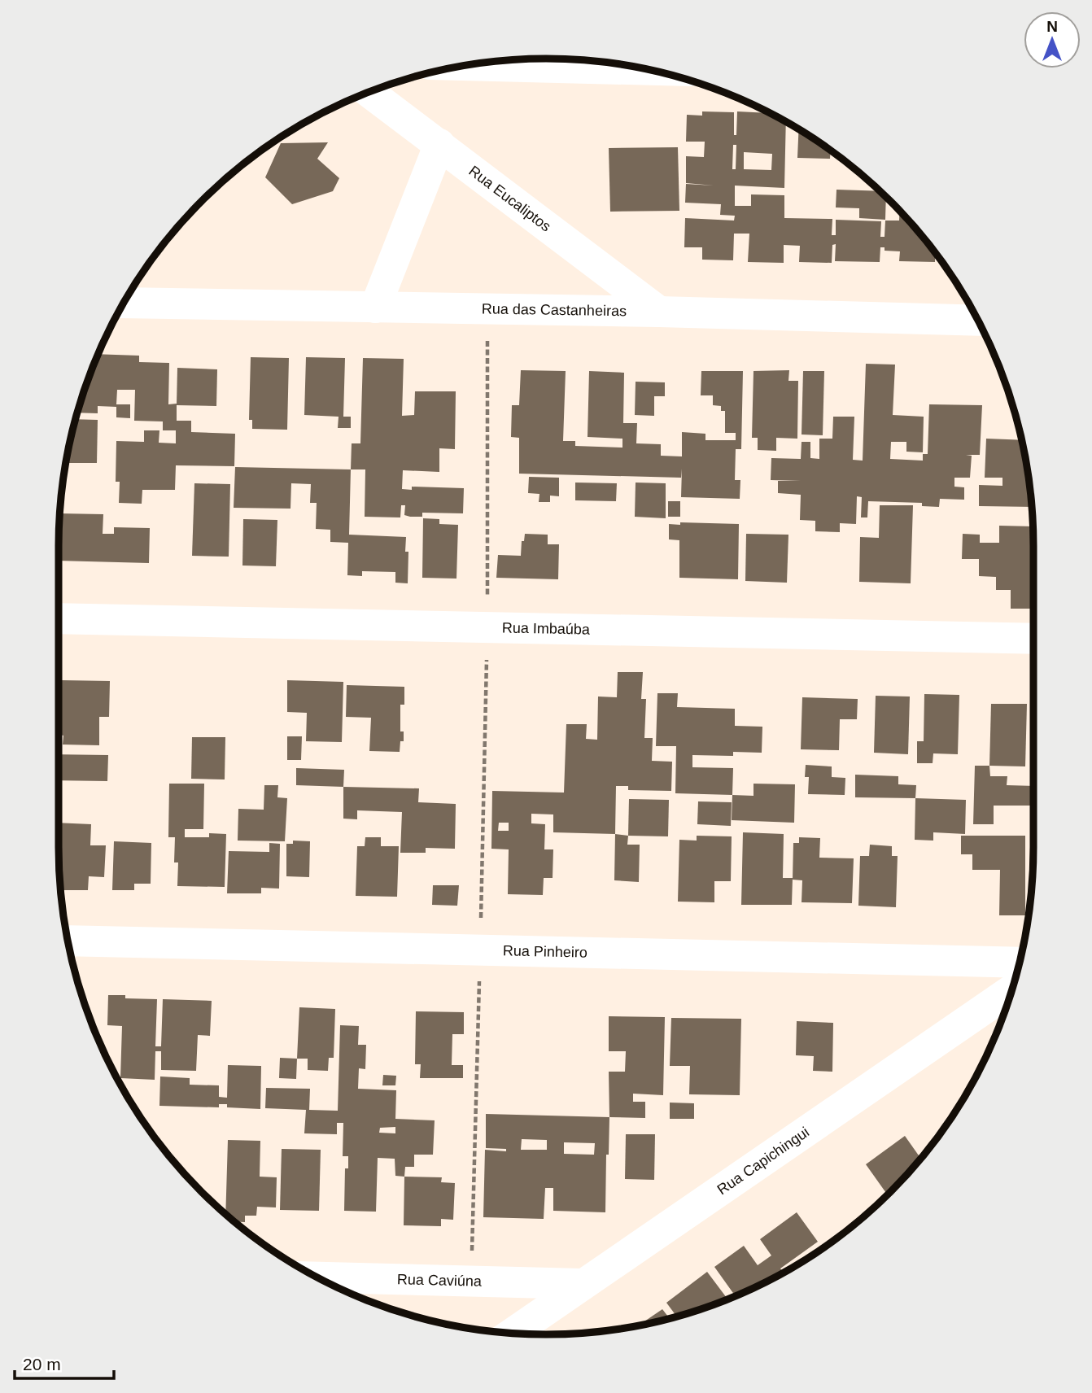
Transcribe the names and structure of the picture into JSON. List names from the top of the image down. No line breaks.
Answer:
{"streets":{"street":["Rua Eucaliptos","Rua das Castanheiras","Rua Imbaúba","Rua Pinheiro","Rua Capichingui","Rua Caviúna"]},"crossings":[["Rua Eucaliptos","Rua das Castanheiras"],["Rua Capichingui","Rua Caviúna"]],"scale_bar":"20 m","north":"top"}
